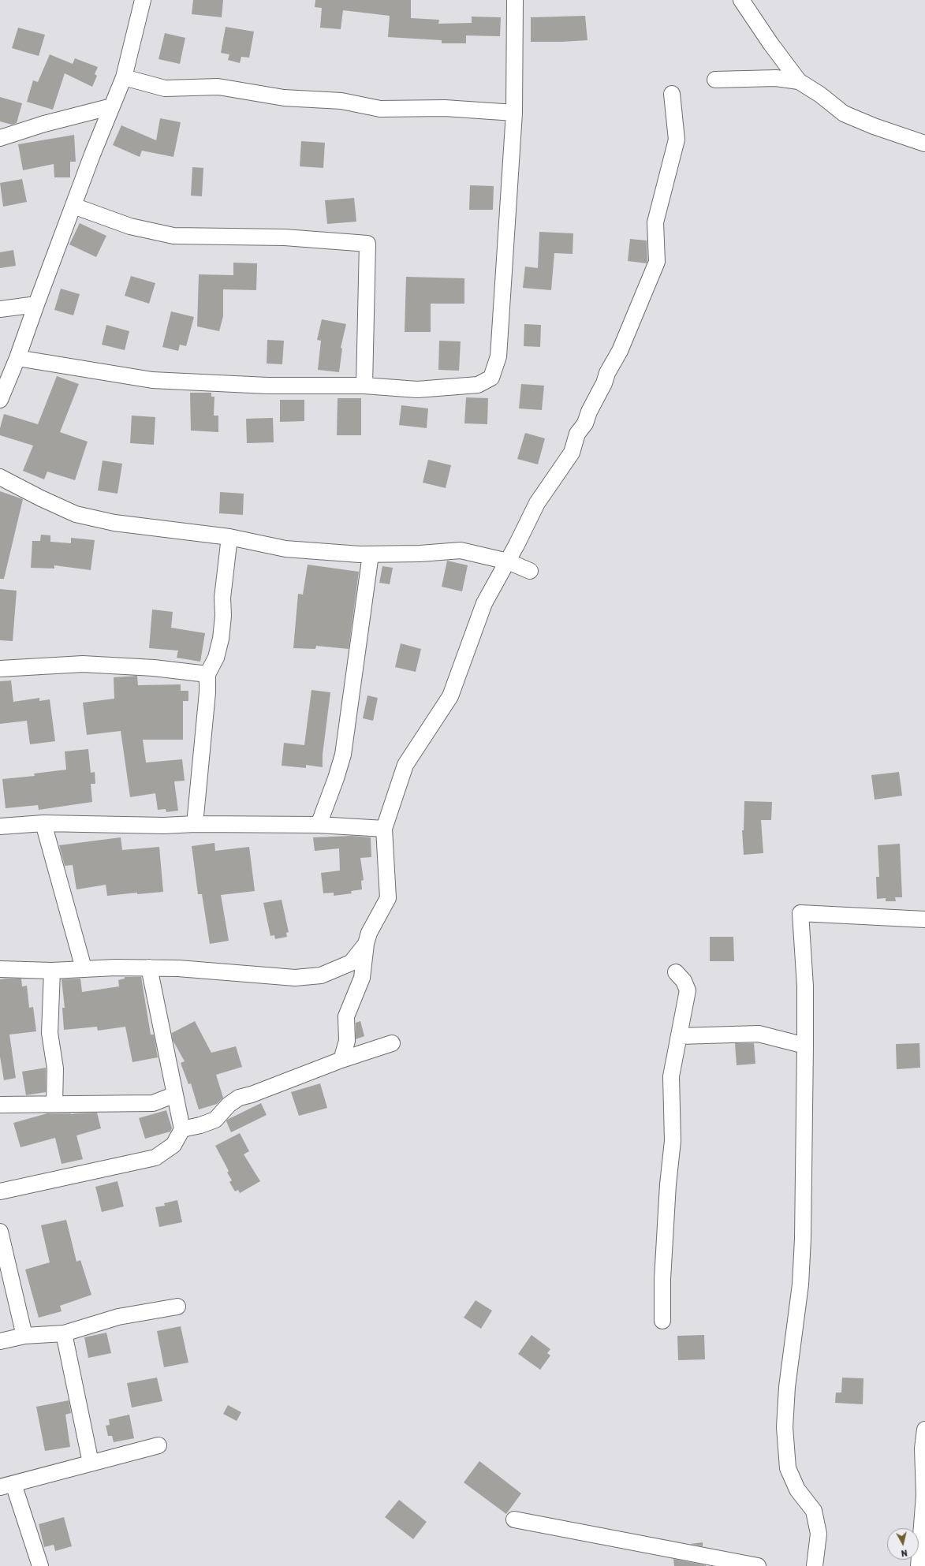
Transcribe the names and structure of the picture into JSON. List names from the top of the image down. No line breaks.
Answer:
{"north":"bottom"}
